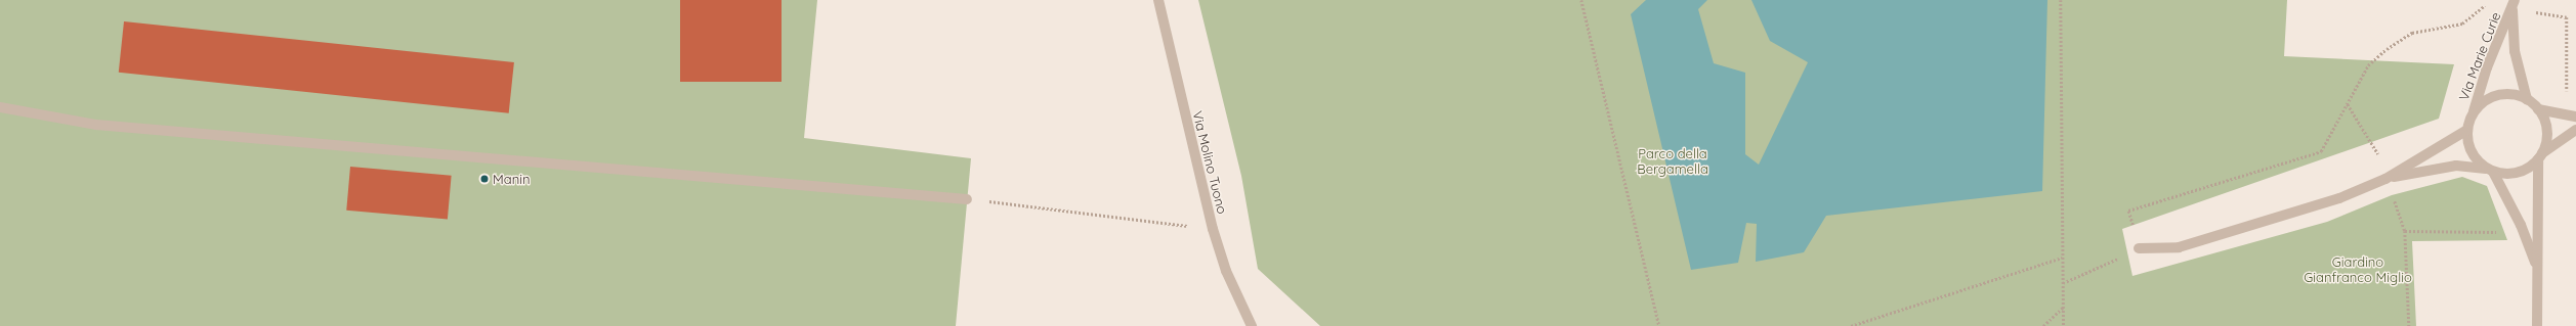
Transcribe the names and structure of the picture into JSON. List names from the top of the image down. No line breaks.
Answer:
{"streets":{"street":["Via Marie Curie","Via Molino Tuono"]},"parks":["Parco della Bergamella","Giardino Gianfranco Miglio"],"places":["Manin"]}
